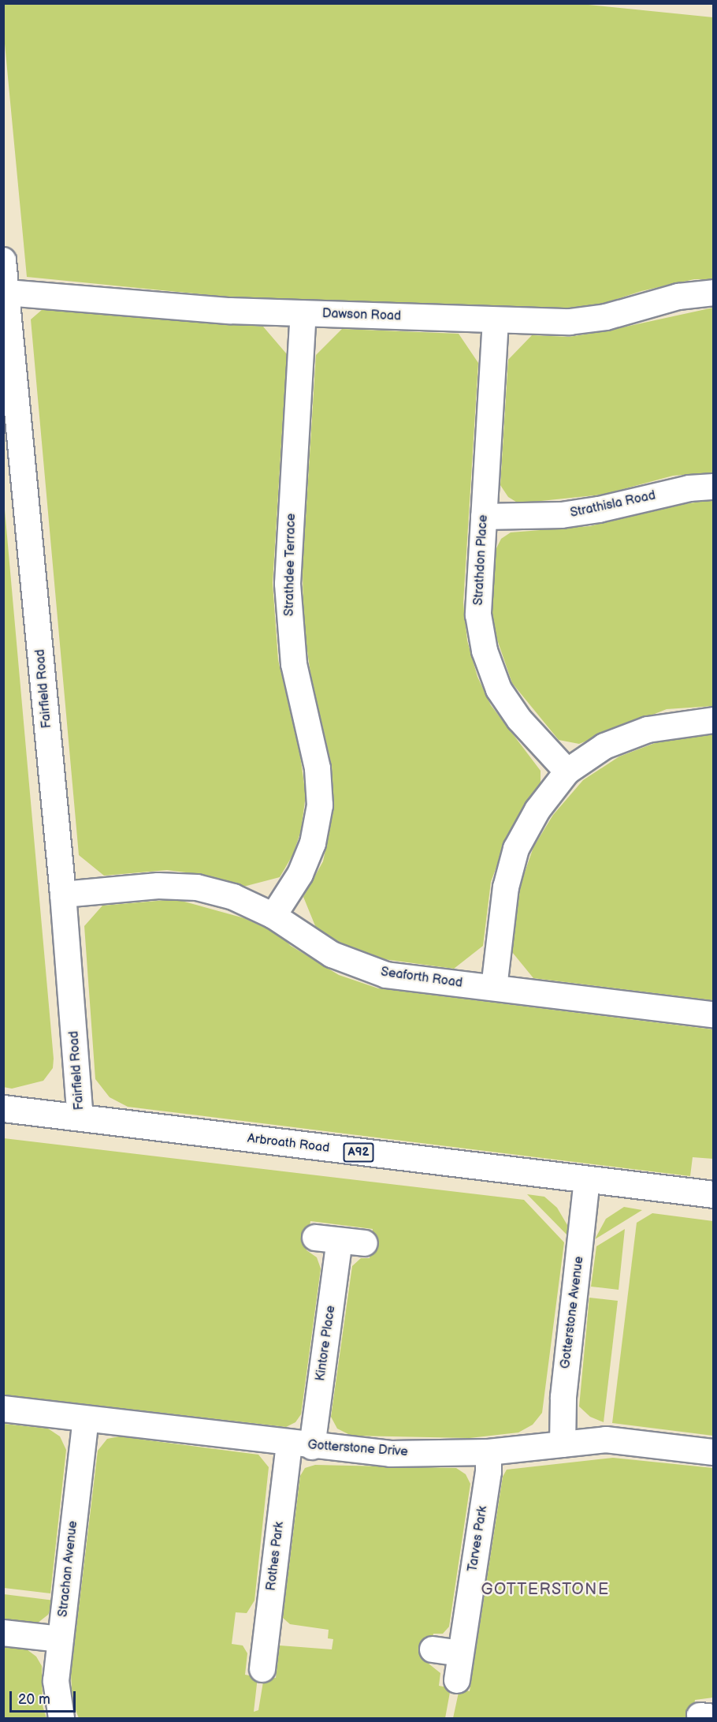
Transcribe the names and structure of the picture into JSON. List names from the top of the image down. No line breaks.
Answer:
{"streets":{"main road":["Arbroath Road","A92"],"street":["Dawson Road","Strathisla Road","Strathdon Place","Strathdee Terrace","Fairfield Road","Seaforth Road","Gotterstone Avenue","Kintore Place","Gotterstone Drive","Tarves Park","Rothes Park","Strachan Avenue"]},"crossings":[["Dawson Road","Strathdon Place"],["Dawson Road","Strathdee Terrace"],["Dawson Road","Fairfield Road"],["Strathisla Road","Strathdon Place"],["Strathdee Terrace","Seaforth Road"],["Fairfield Road","Seaforth Road"],["Fairfield Road","Arbroath Road"],["Arbroath Road","Gotterstone Avenue"],["Gotterstone Avenue","Gotterstone Drive"],["Kintore Place","Gotterstone Drive"],["Kintore Place","Rothes Park"],["Gotterstone Drive","Tarves Park"],["Gotterstone Drive","Rothes Park"],["Gotterstone Drive","Strachan Avenue"]],"districts":["GOTTERSTONE"],"scale_bar":"20 m"}
